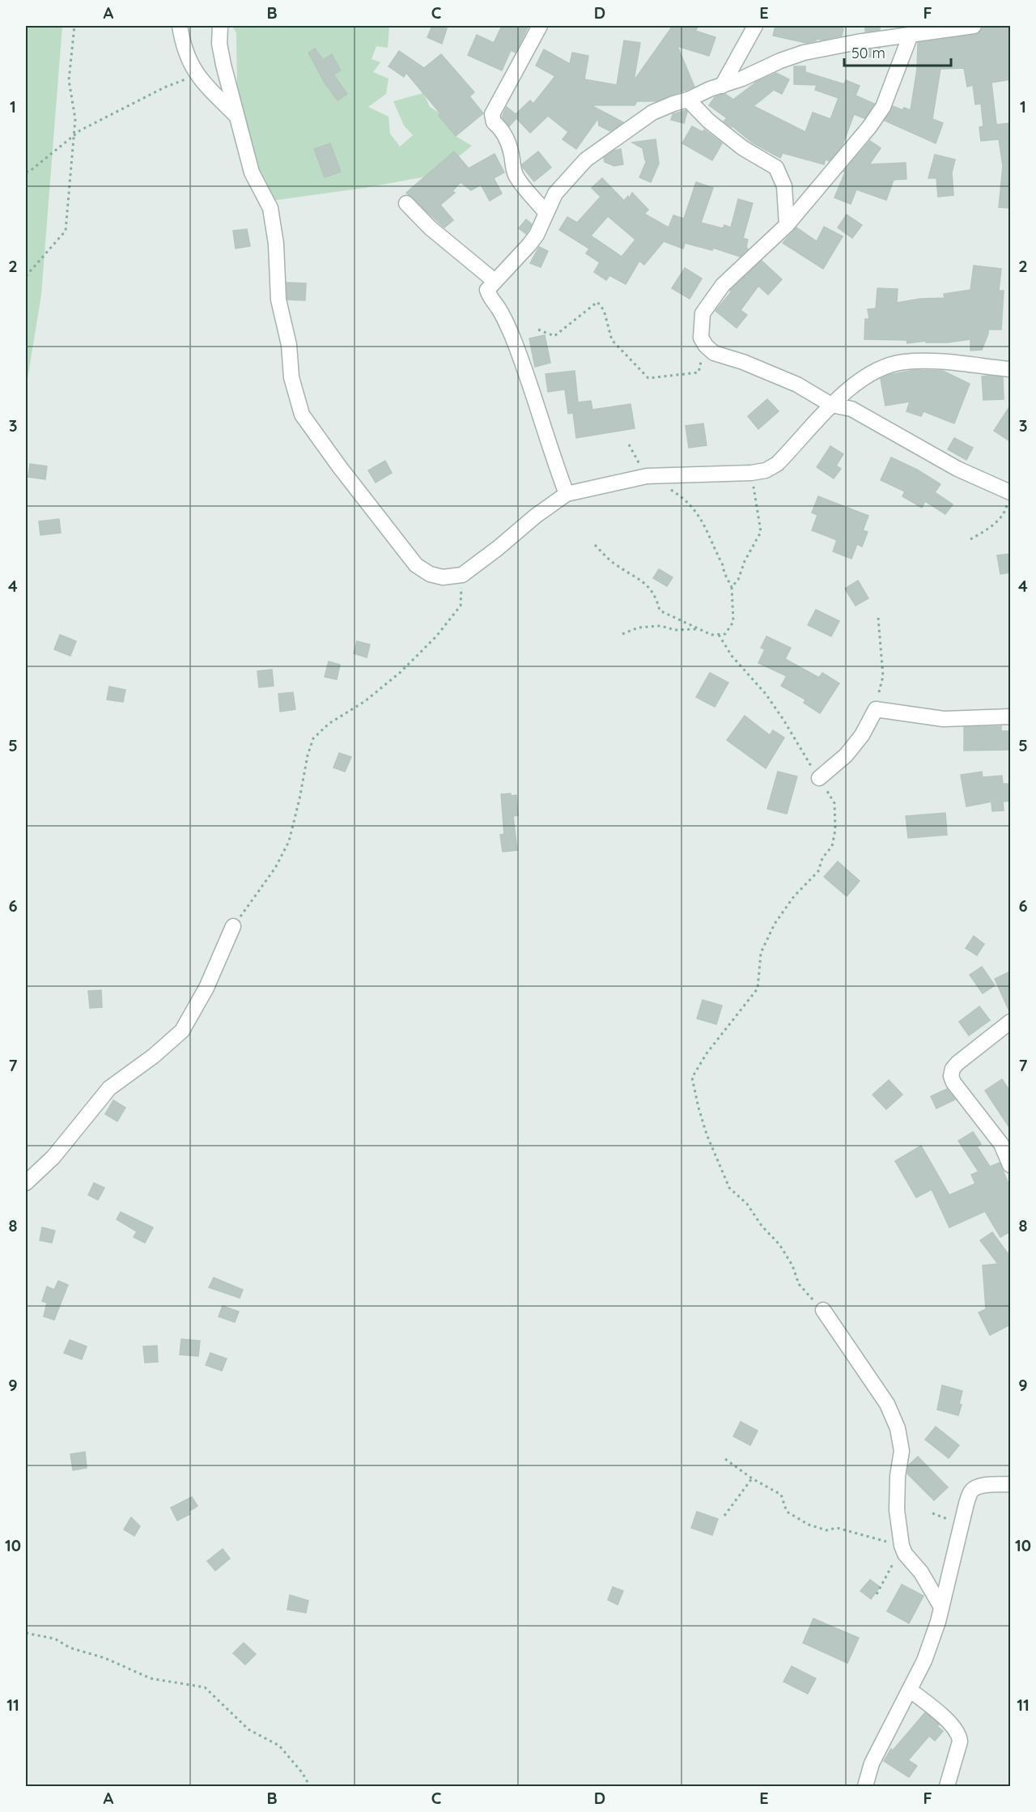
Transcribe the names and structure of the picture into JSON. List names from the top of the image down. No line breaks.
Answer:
{"scale_bar":"50 m","grid":{"columns":["A","B","C","D","E","F"],"rows":["1","2","3","4","5","6","7","8","9","10","11"]}}
